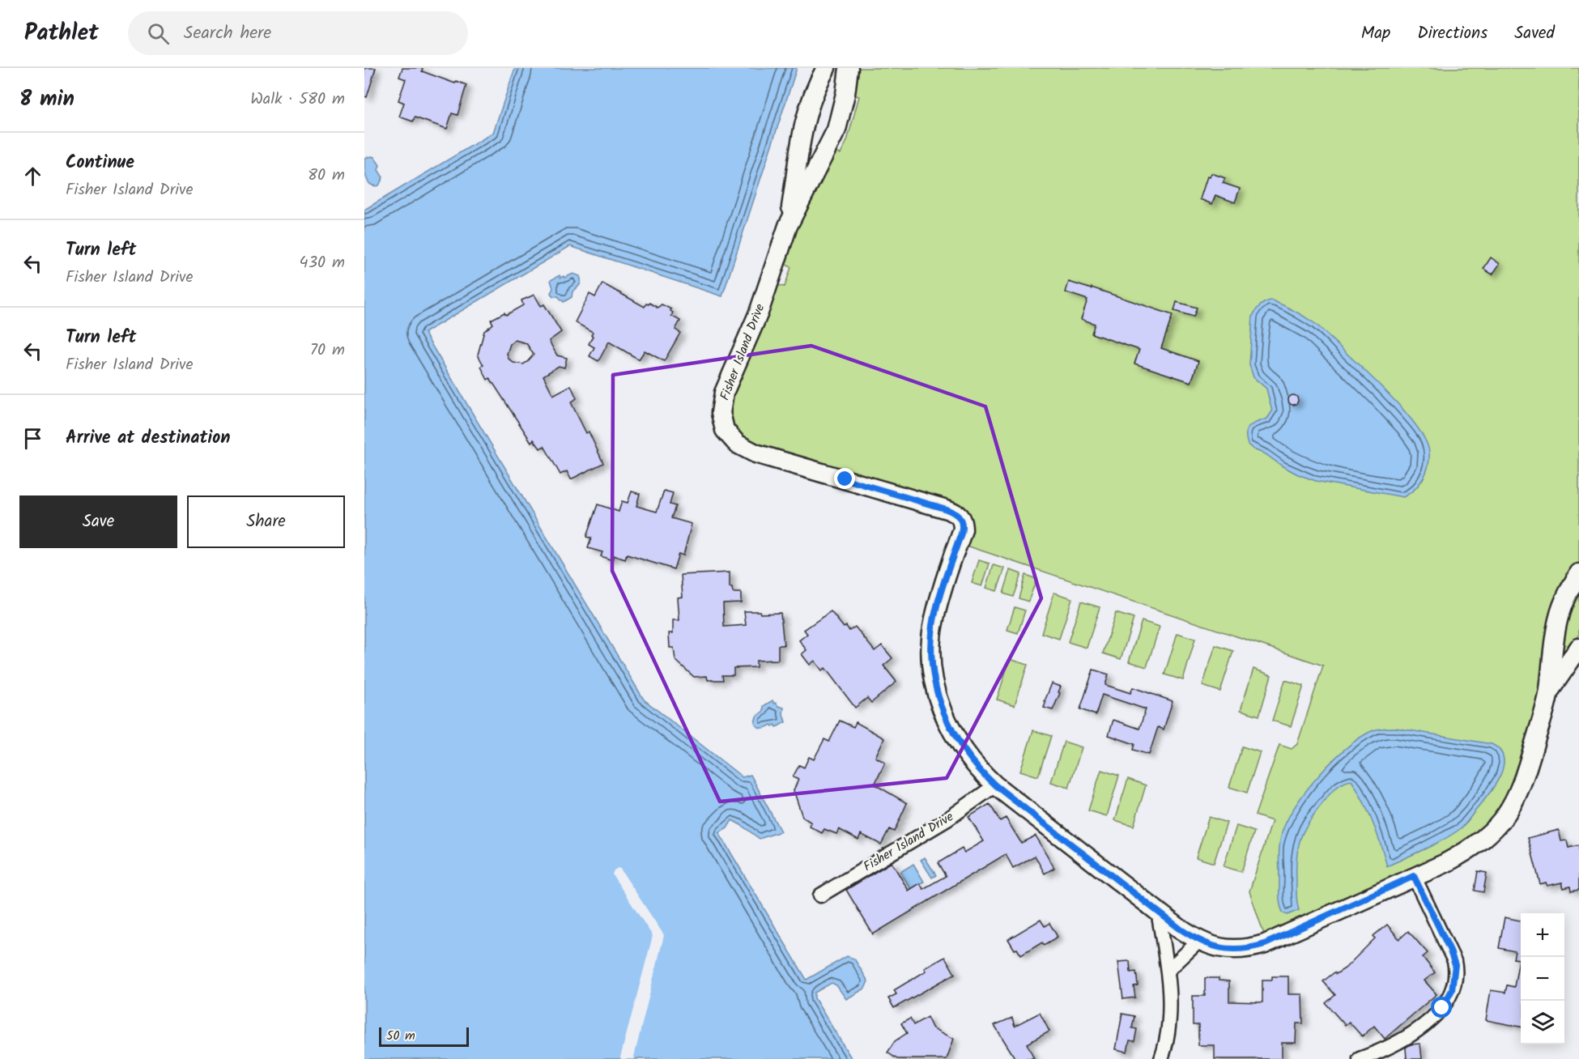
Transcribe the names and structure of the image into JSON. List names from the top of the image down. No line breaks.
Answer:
{"streets":{"street":["Fisher Island Drive"]},"scale_bar":"50 m","page":{"header":"Pathlet","search":"Search here","nav":["Map","Directions","Saved"],"heading":["8 min","Walk · 580 m"],"list":[["Continue","Fisher Island Drive","80 m"],["Turn left","Fisher Island Drive","430 m"],["Turn left","Fisher Island Drive","70 m"],"Arrive at destination"],"buttons":["Save","Share"],"map_buttons":["+","−"],"scale":"50 m"}}
